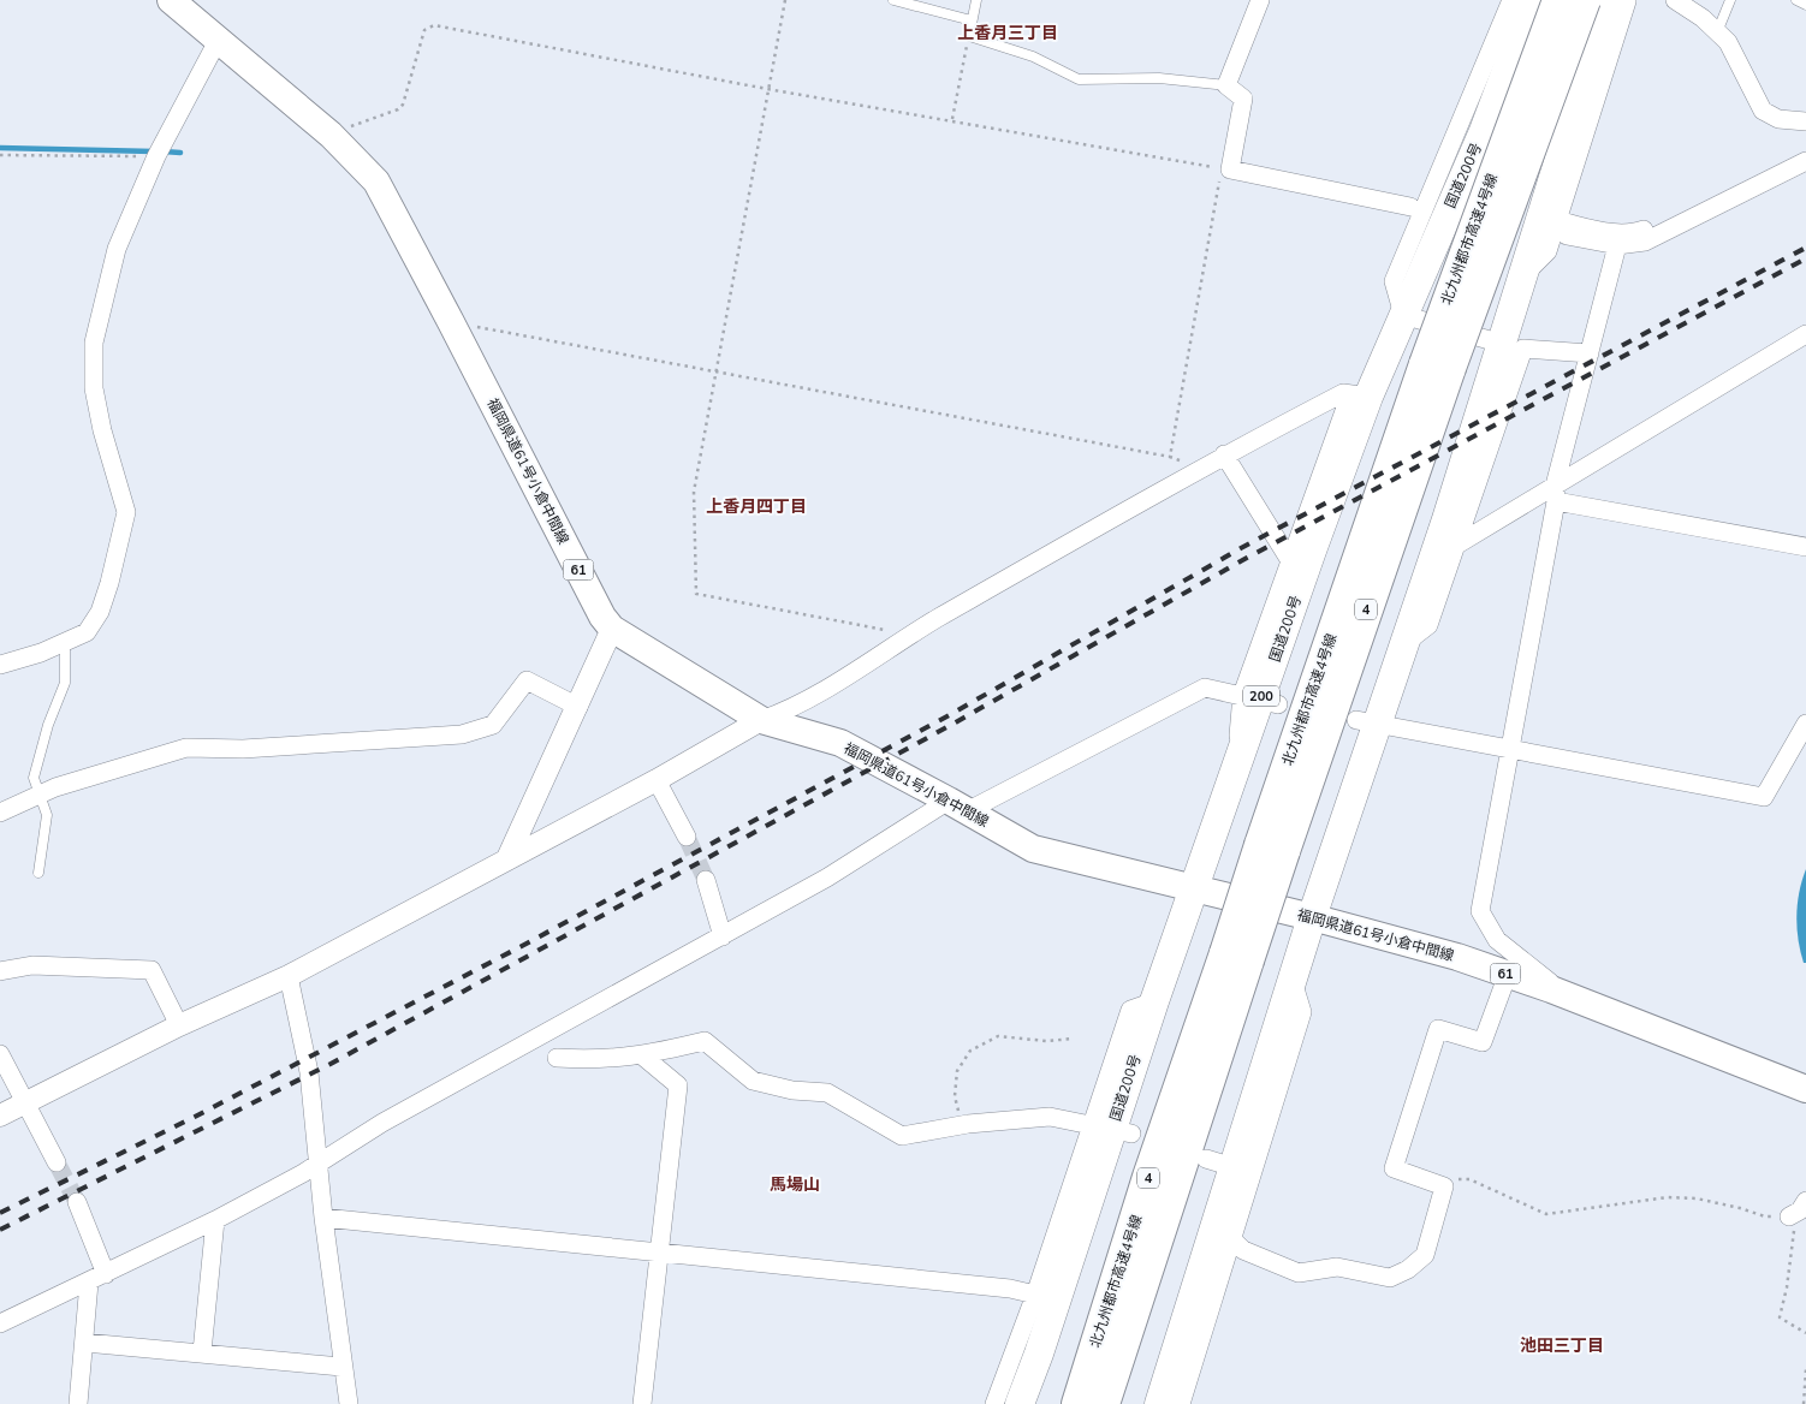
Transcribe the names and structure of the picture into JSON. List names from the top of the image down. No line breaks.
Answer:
{"streets":{"highway":["国道200号","北九州都市高速4号線","4","200"],"main road":["福岡県道61号小倉中間線","61"]},"crossings":[["国道200号","福岡県道61号小倉中間線"]],"districts":["上香月三丁目","上香月四丁目","馬場山","池田三丁目"]}
